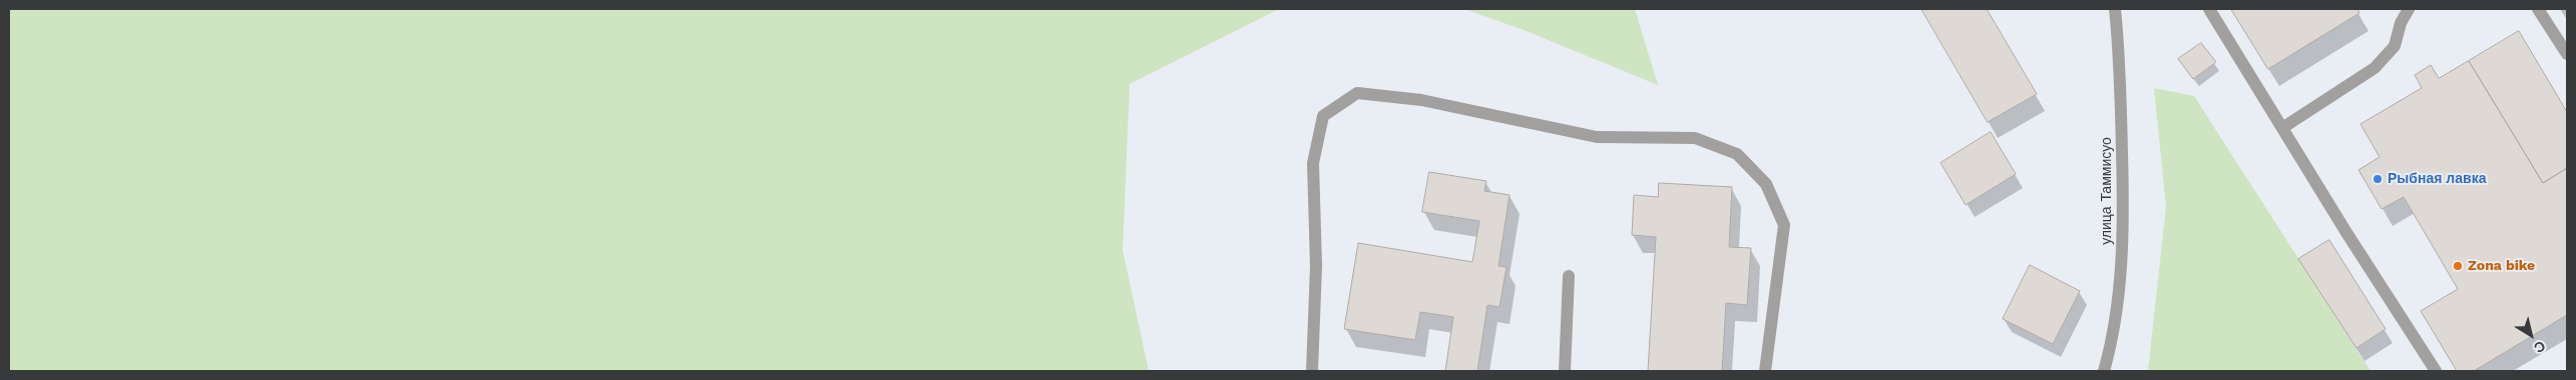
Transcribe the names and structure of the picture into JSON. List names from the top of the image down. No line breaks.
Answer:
{"streets":{"street":["улица Таммисуо"]},"places":["Рыбная лавка","Zona bike"],"north":"bottom right"}
